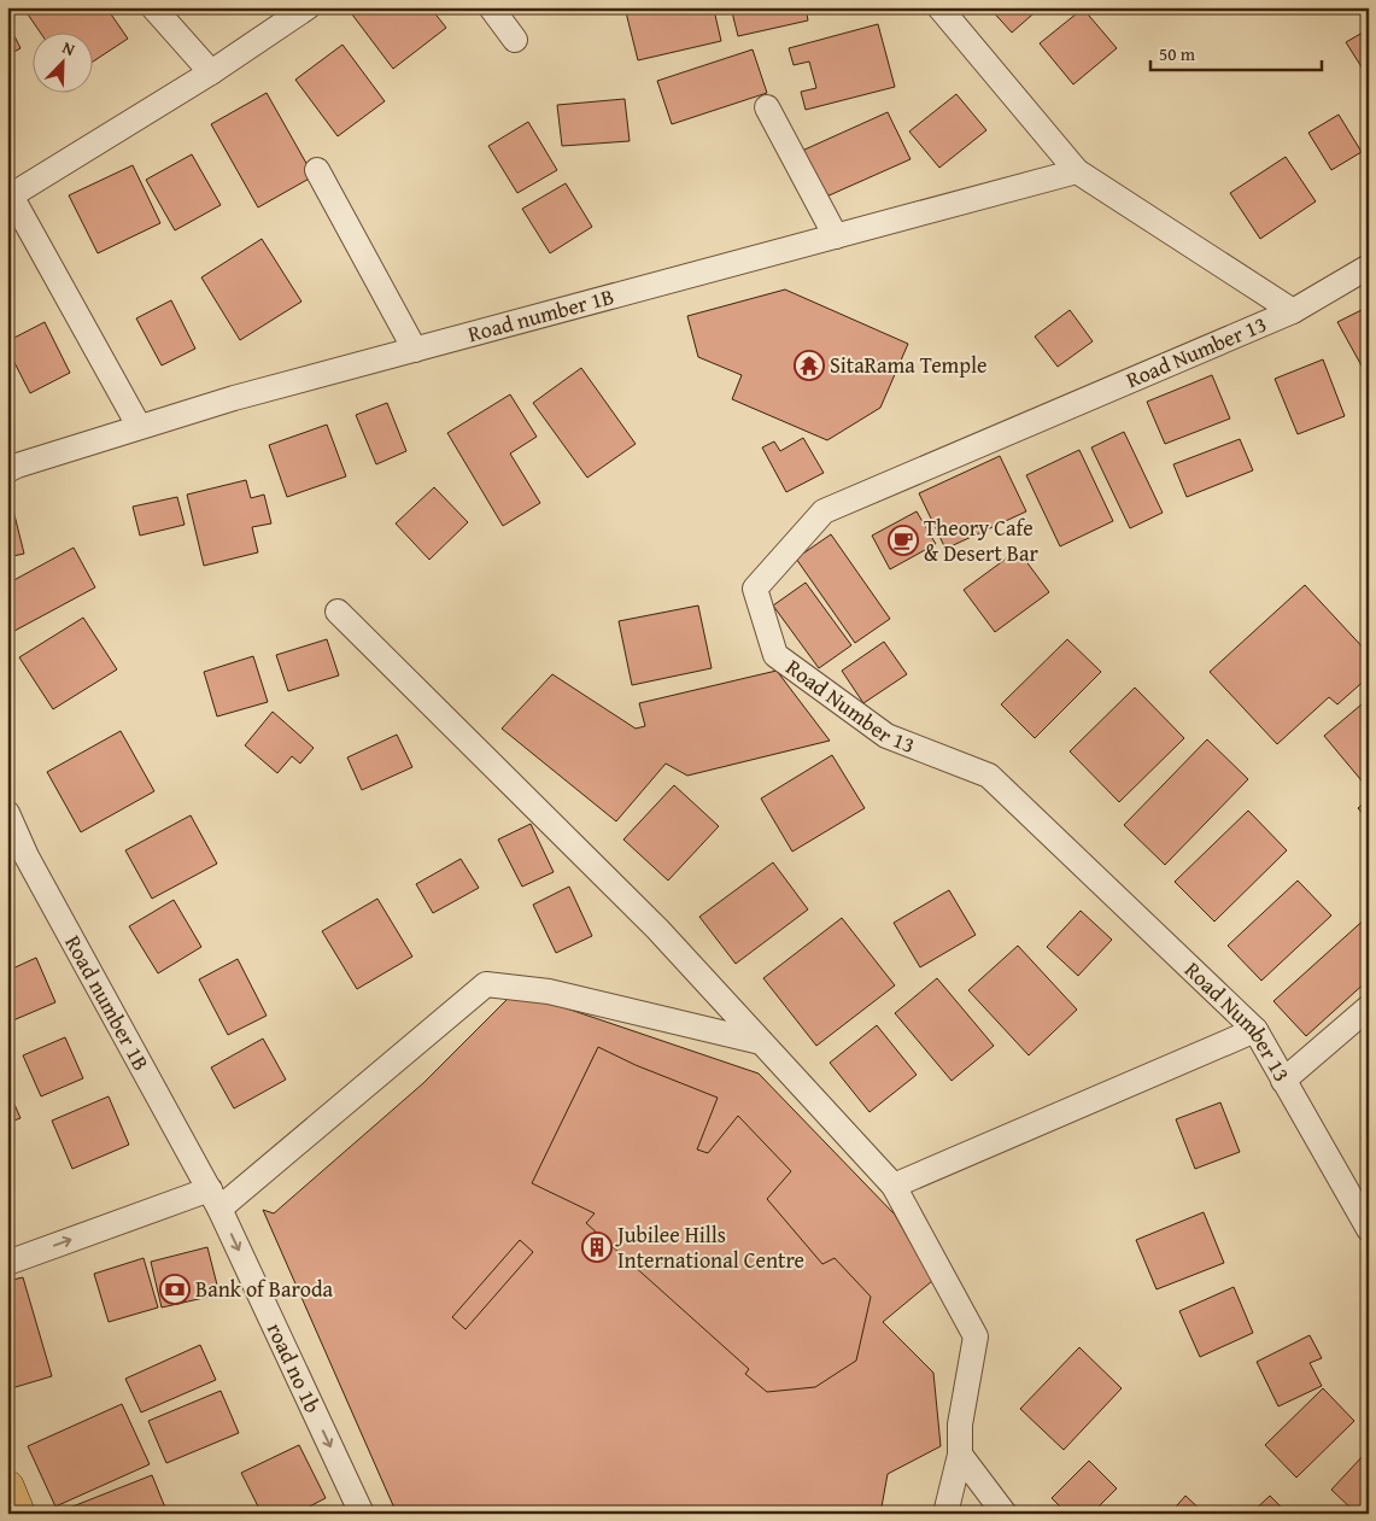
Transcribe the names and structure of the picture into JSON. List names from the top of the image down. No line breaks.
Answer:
{"streets":{"street":["Road number 1B","Road Number 13","road no 1b"]},"crossings":[["Road number 1B","road no 1b"]],"one_way":["road no 1b"],"places":{"temple":["SitaRama Temple"],"cafe":["Theory Cafe & Desert Bar"],"building":["Jubilee Hills International Centre"],"bank":["Bank of Baroda"]},"scale_bar":"50 m","north":"top right"}
